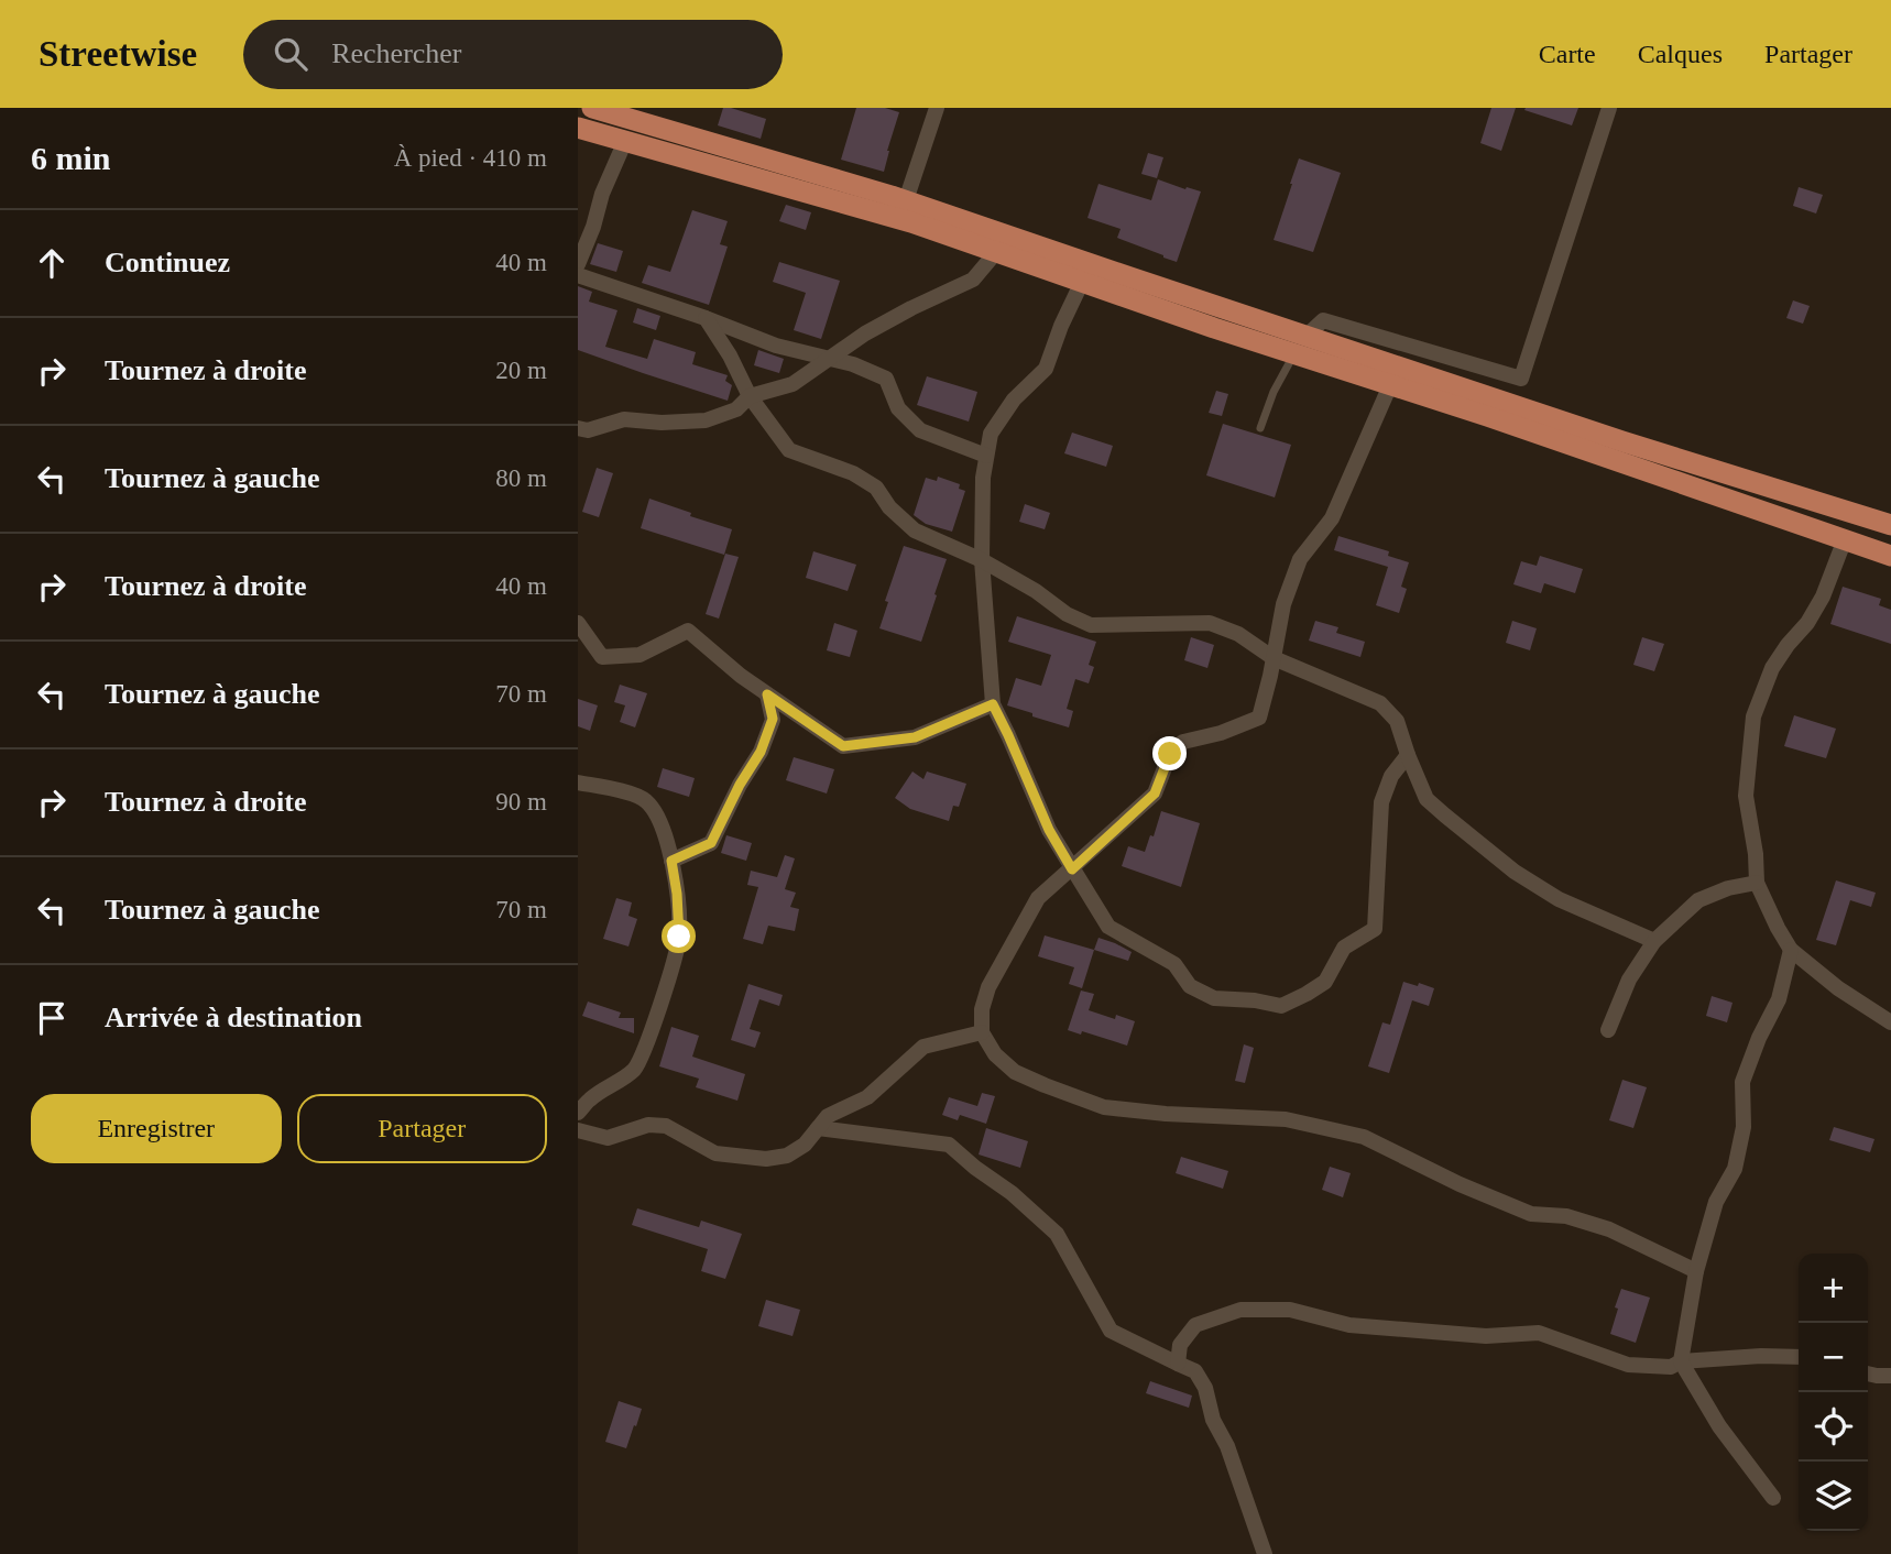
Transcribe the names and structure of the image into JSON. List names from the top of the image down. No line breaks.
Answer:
{"page":{"header":"Streetwise","search":"Rechercher","nav":["Carte","Calques","Partager"],"heading":["6 min","À pied · 410 m"],"list":[["Continuez","40 m"],["Tournez à droite","20 m"],["Tournez à gauche","80 m"],["Tournez à droite","40 m"],["Tournez à gauche","70 m"],["Tournez à droite","90 m"],["Tournez à gauche","70 m"],"Arrivée à destination"],"buttons":["Enregistrer","Partager"],"map_buttons":["+","−"]}}
